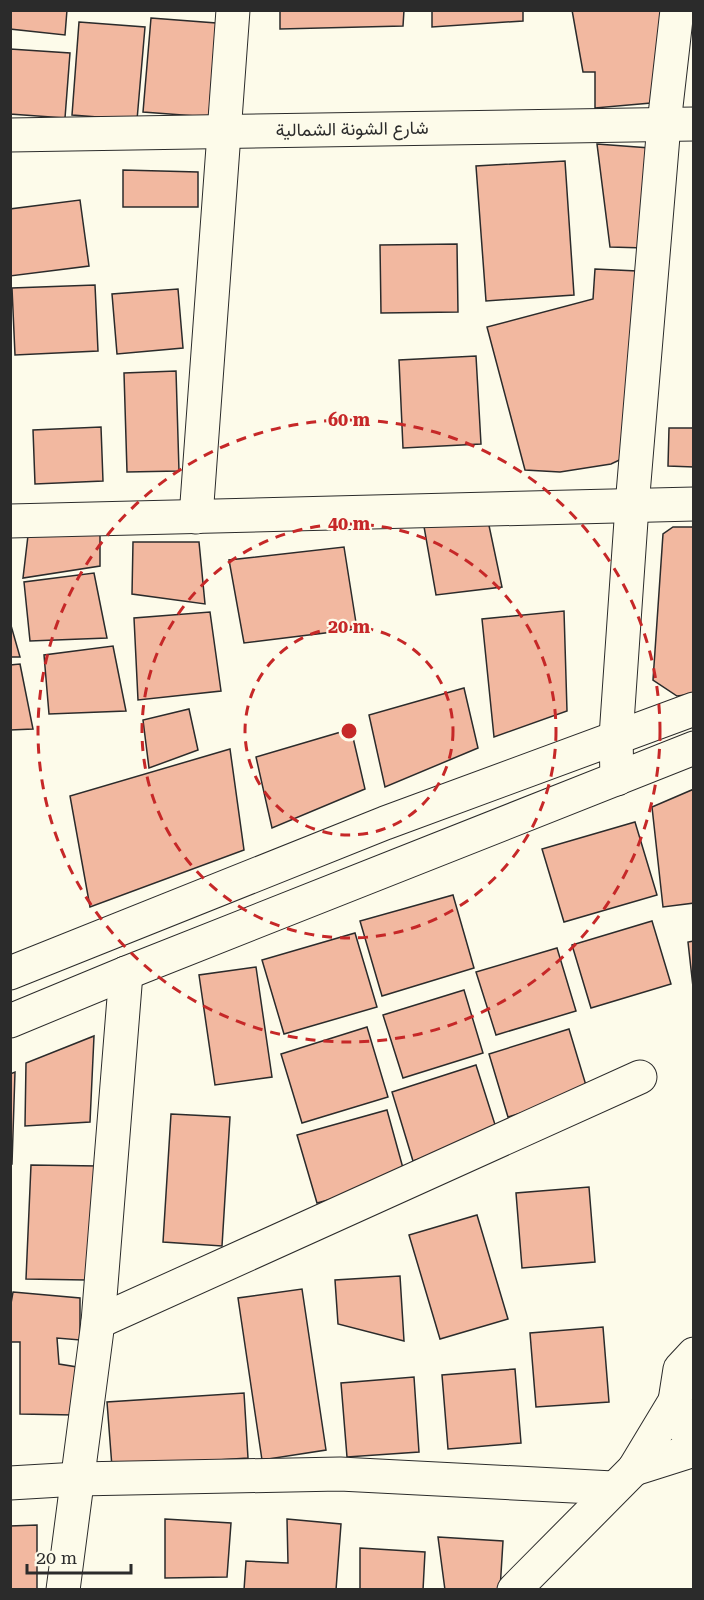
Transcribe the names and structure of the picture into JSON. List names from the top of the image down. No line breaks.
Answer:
{"streets":{"main road":["شارع الشونة الشمالية"]},"scale_bar":"20 m","rings":["60 m","40 m","20 m"]}
